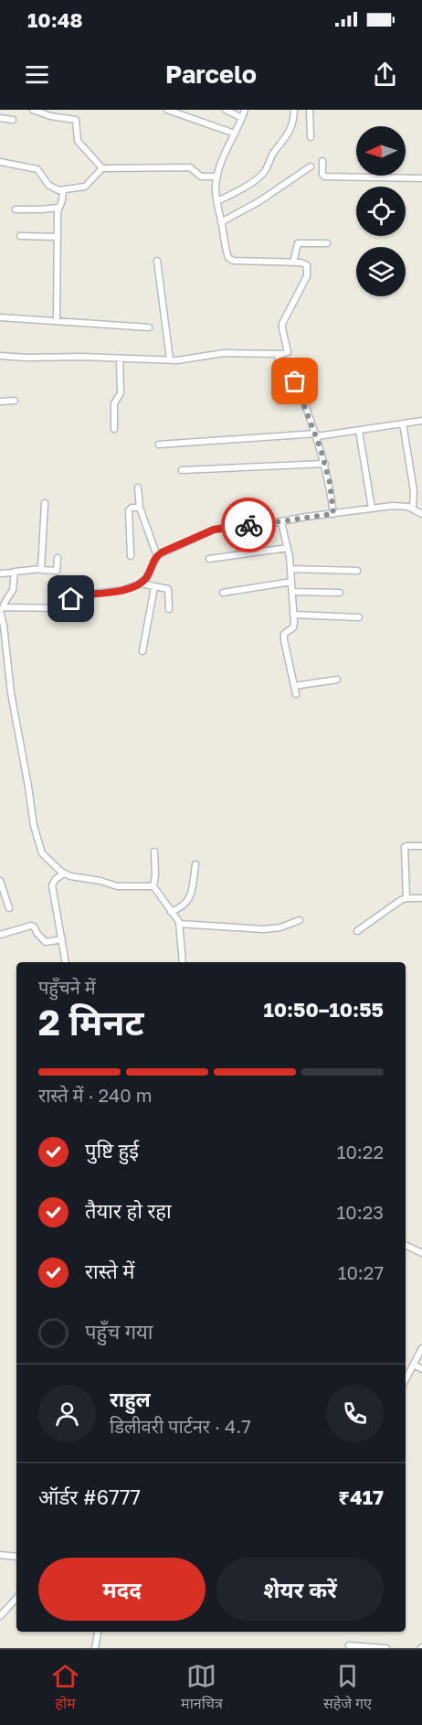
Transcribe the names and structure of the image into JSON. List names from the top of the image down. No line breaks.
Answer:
{"north":"left","page":{"status":"10:48","header":"Parcelo","heading":["2 मिनट","पहुँचने में","10:50–10:55"],"panel":["राहुल","डिलीवरी पार्टनर · 4.7","ऑर्डर #6777","₹417"],"bar":"रास्ते में · 240 m","list":[["पुष्टि हुई","10:22"],["तैयार हो रहा","10:23"],["रास्ते में","10:27"],"पहुँच गया"],"buttons":["मदद","शेयर करें"],"tabs":["होम","मानचित्र","सहेजे गए"]}}
